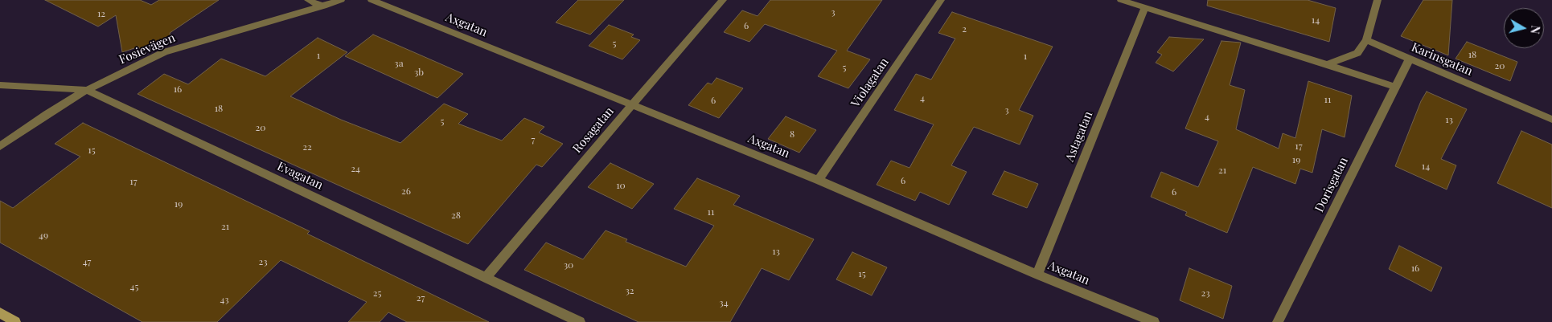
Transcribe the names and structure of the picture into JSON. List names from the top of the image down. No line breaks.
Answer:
{"streets":{"street":["Axgatan","Fosievägen","Karinsgatan","Violagatan","Rosagatan","Astagatan","Evagatan","Dorisgatan"]},"crossings":[["Axgatan","Violagatan"],["Axgatan","Rosagatan"],["Axgatan","Astagatan"],["Fosievägen","Evagatan"],["Karinsgatan","Dorisgatan"],["Rosagatan","Evagatan"]],"house_numbers":["3","12","14","6","2","5","18","1","1","3a","20","5","3b","16","4","11","6","18","3","4","13","5","20","8","7","17","22","15","19","14","24","21","6","17","10","26","6","19","11","28","21","49","13","47","23","30","16","15","45","32","25","23","27","43","34"],"north":"right"}
